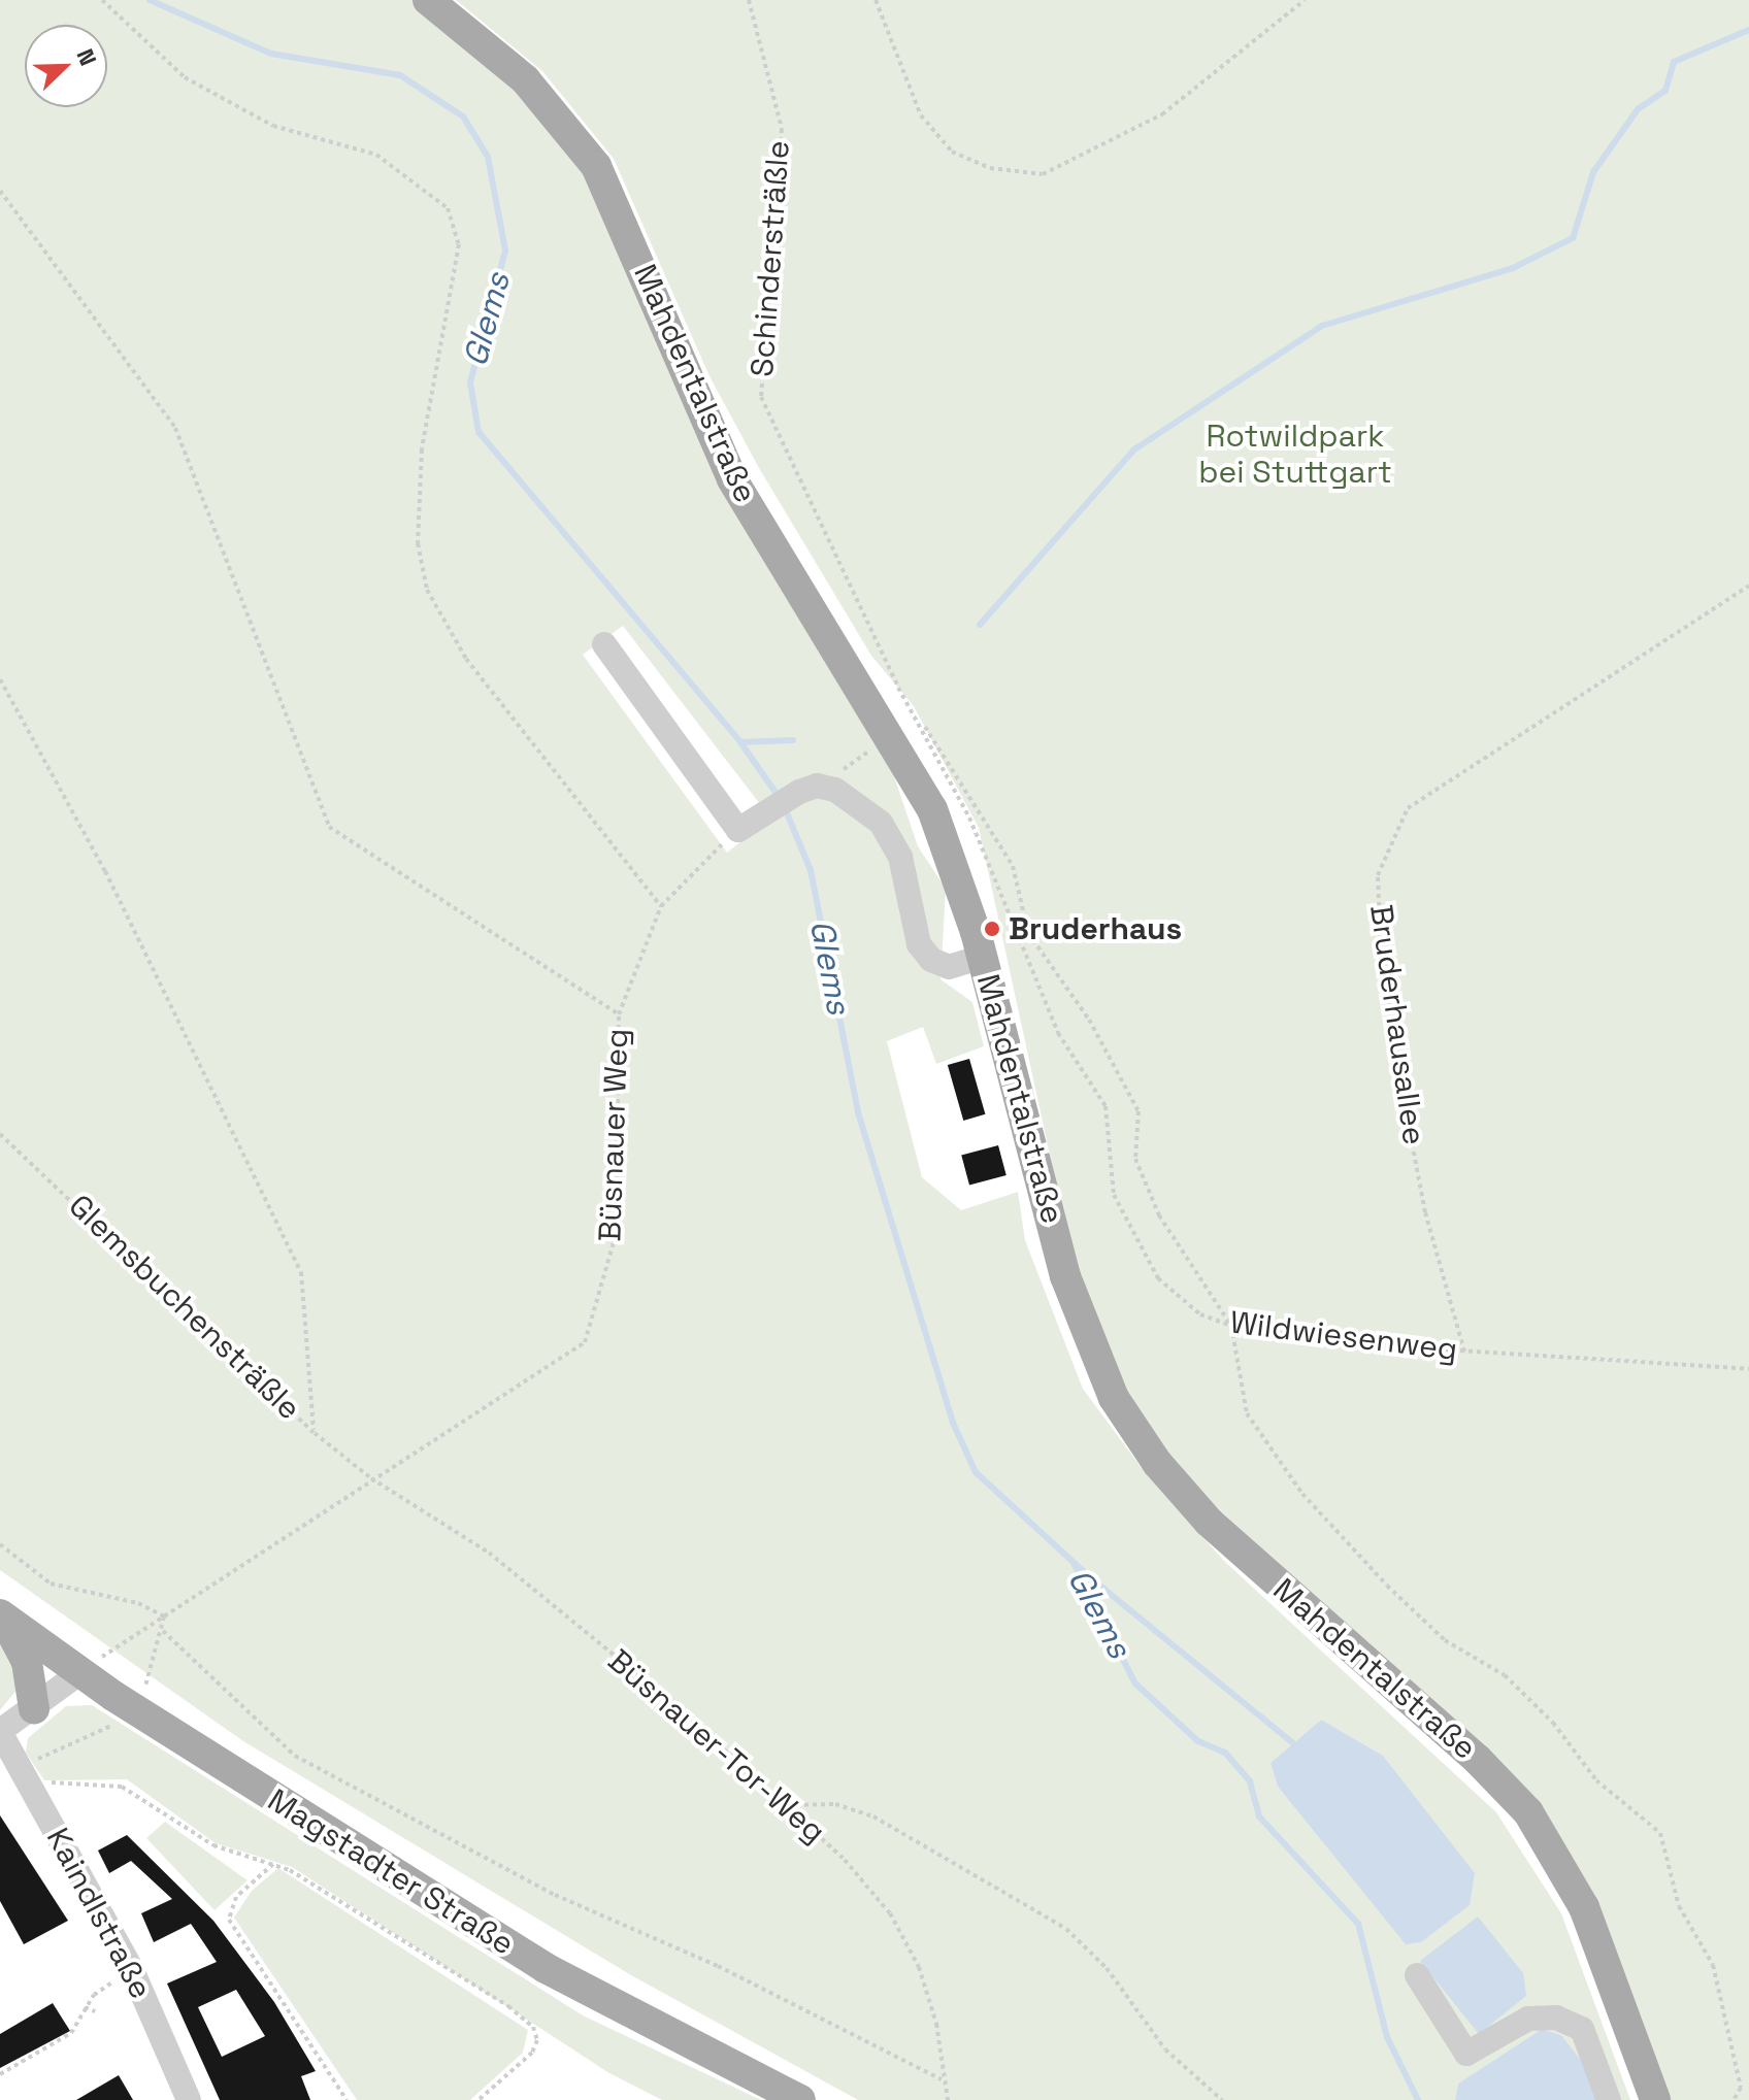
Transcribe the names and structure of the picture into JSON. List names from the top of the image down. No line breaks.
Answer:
{"streets":{"main road":["Mahdentalstraße","Magstadter Straße"],"street":["Kaindlstraße"],"path":["Schindersträßle","Bruderhausallee","Büsnauer Weg","Glemsbuchensträßle","Wildwiesenweg","Büsnauer-Tor-Weg"]},"crossings":[["Schindersträßle","Wildwiesenweg"],["Bruderhausallee","Wildwiesenweg"],["Büsnauer Weg","Glemsbuchensträßle"],["Büsnauer Weg","Büsnauer-Tor-Weg"],["Büsnauer Weg","Magstadter Straße"],["Glemsbuchensträßle","Büsnauer-Tor-Weg"]],"water":["Glems"],"parks":["Rotwildpark bei Stuttgart"],"places":["Bruderhaus"],"north":"top right"}
